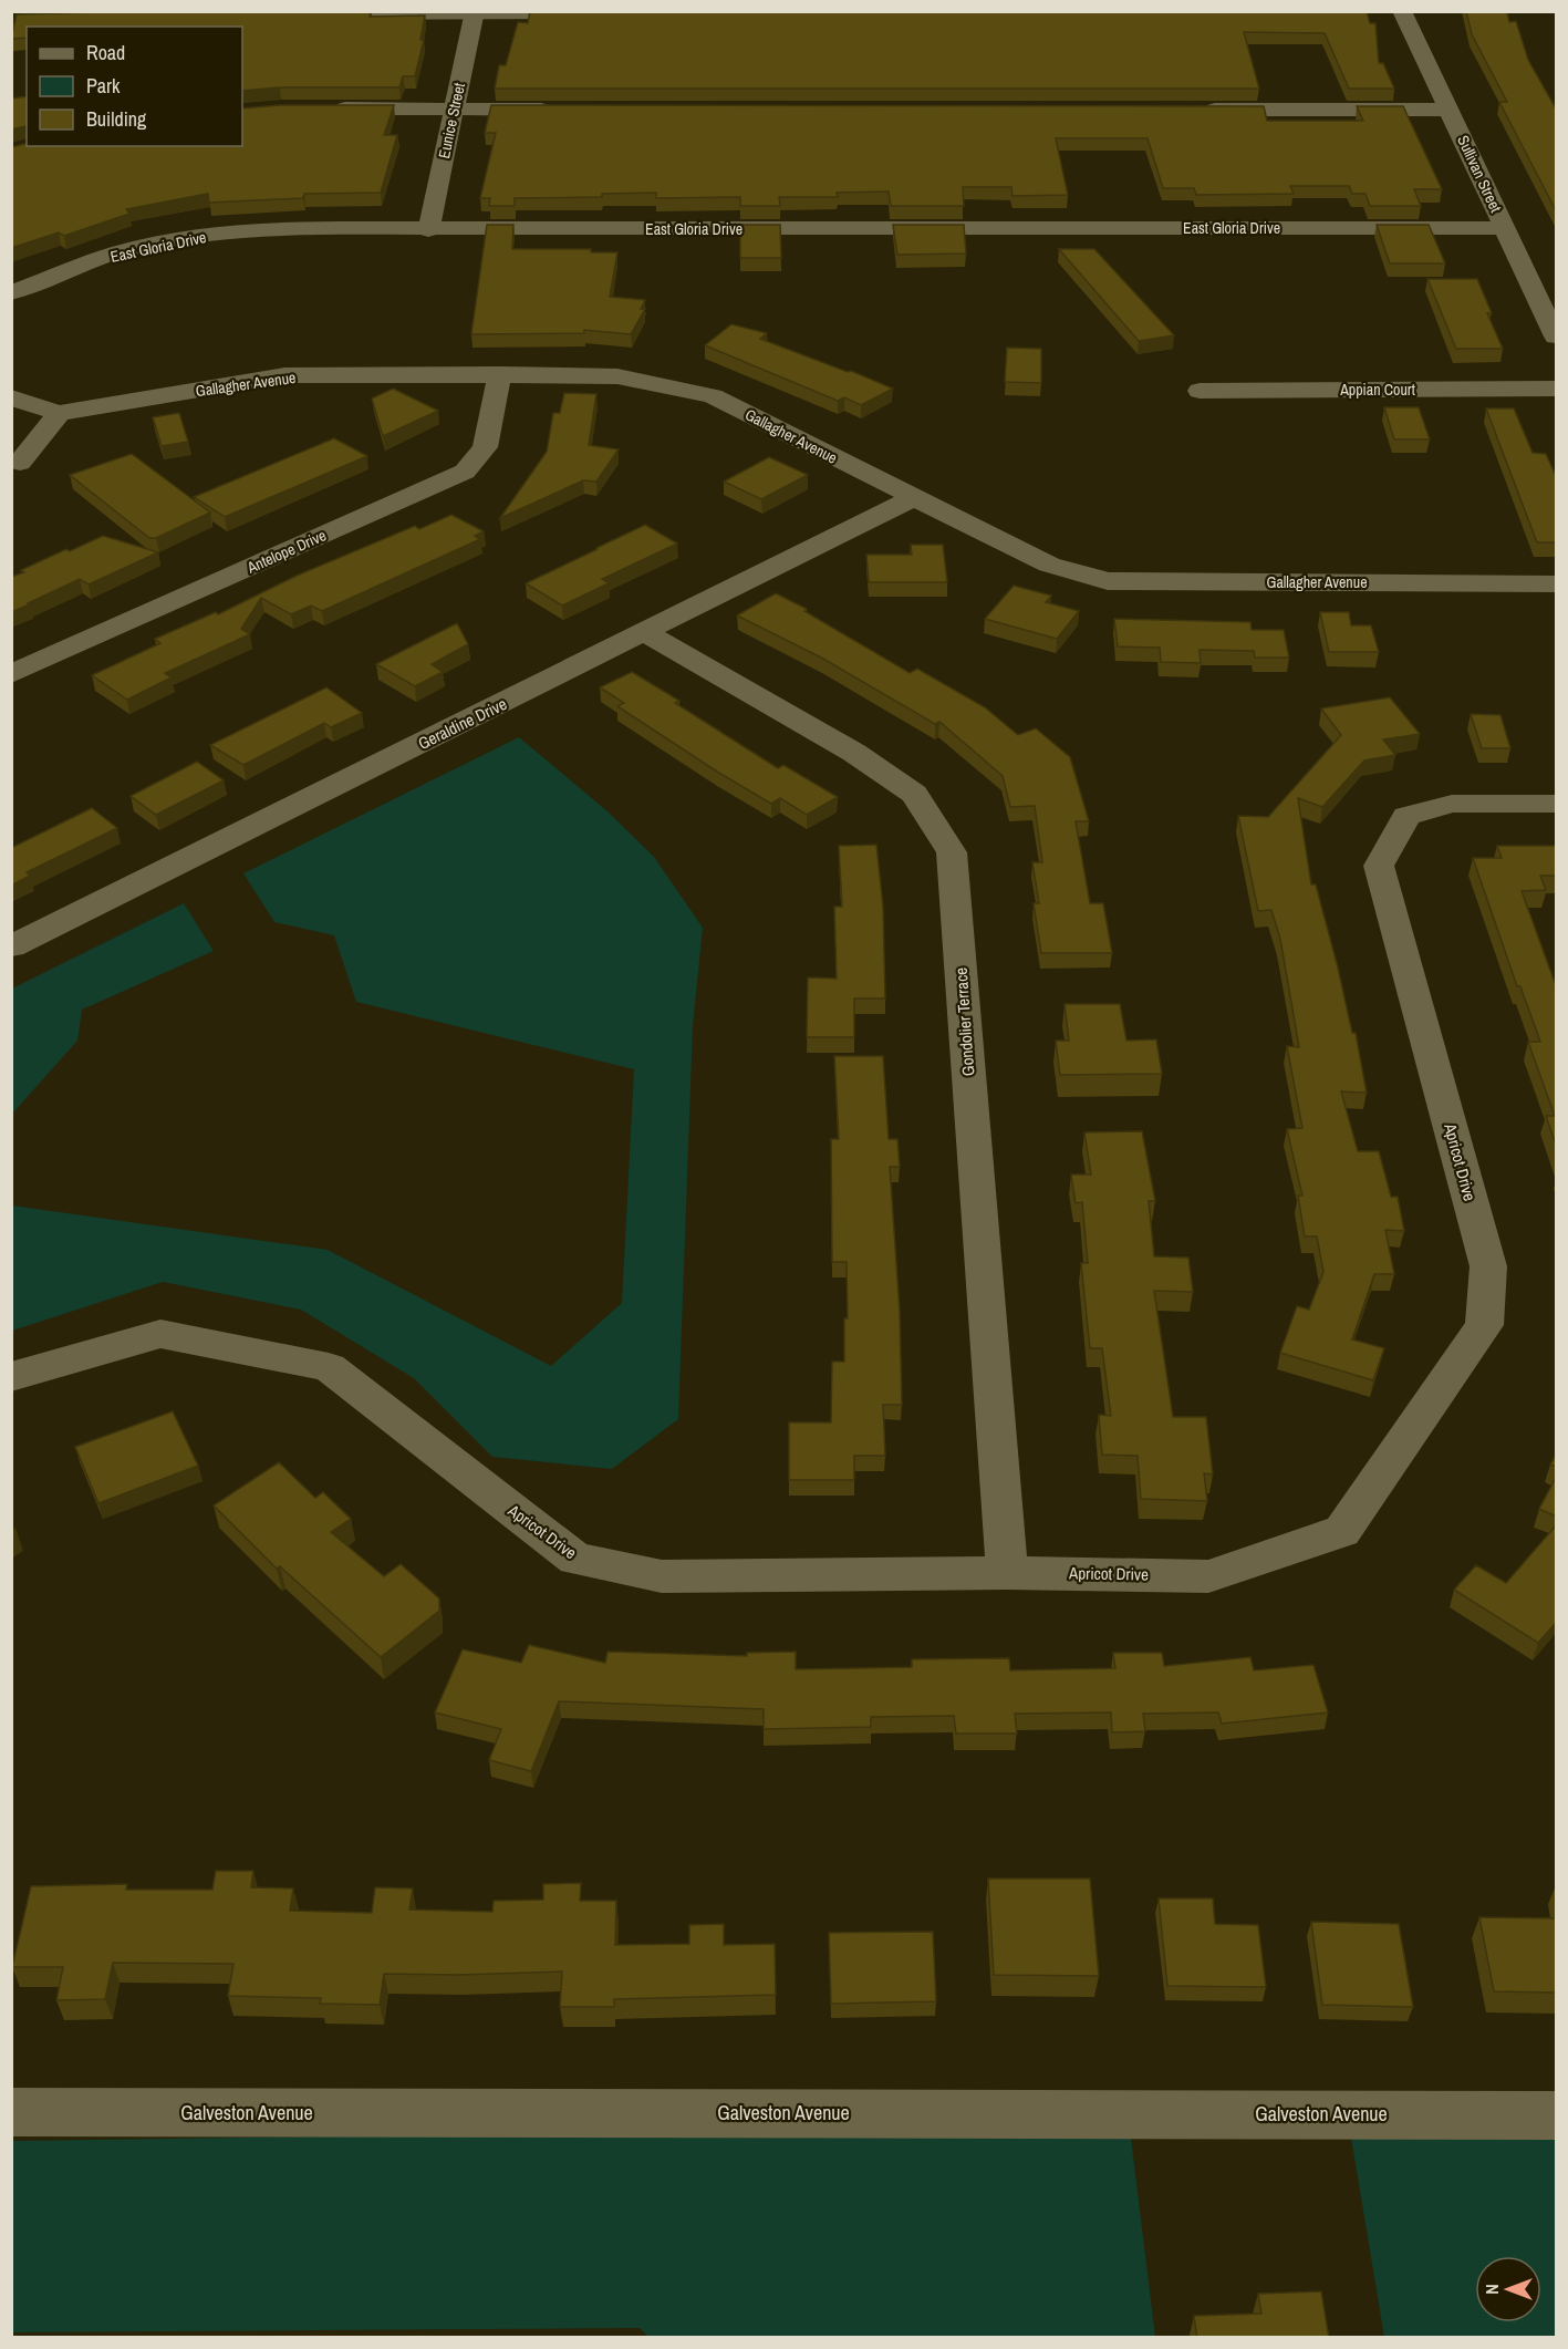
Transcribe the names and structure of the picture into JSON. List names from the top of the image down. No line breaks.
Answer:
{"streets":{"street":["Eunice Street","Sullivan Street","East Gloria Drive","Gallagher Avenue","Appian Court","Antelope Drive","Geraldine Drive","Gondolier Terrace","Apricot Drive","Galveston Avenue"]},"crossings":[["Eunice Street","East Gloria Drive"],["Sullivan Street","East Gloria Drive"],["Gallagher Avenue","Antelope Drive"],["Gallagher Avenue","Geraldine Drive"],["Geraldine Drive","Gondolier Terrace"],["Gondolier Terrace","Apricot Drive"]],"legend":["Road","Park","Building"],"north":"left"}
